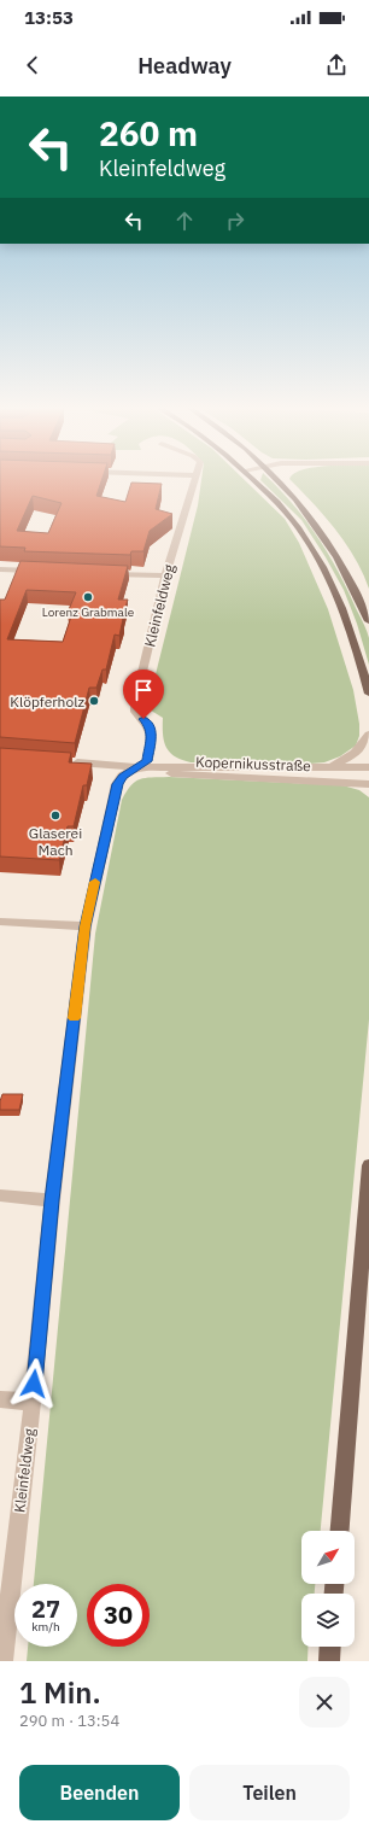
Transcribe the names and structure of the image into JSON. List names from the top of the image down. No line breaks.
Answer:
{"streets":{"street":["Kleinfeldweg","Kopernikusstraße"]},"crossings":[["Kleinfeldweg","Kopernikusstraße"]],"places":["Lorenz Grabmale","Klöpferholz","Glaserei Mach"],"north":"top right","page":{"status":"13:53","header":"Headway","turn":["260 m","Kleinfeldweg"],"speed":"27 km/h","limit":"30","heading":["1 Min.","290 m · 13:54"],"buttons":["Beenden","Teilen"]}}
